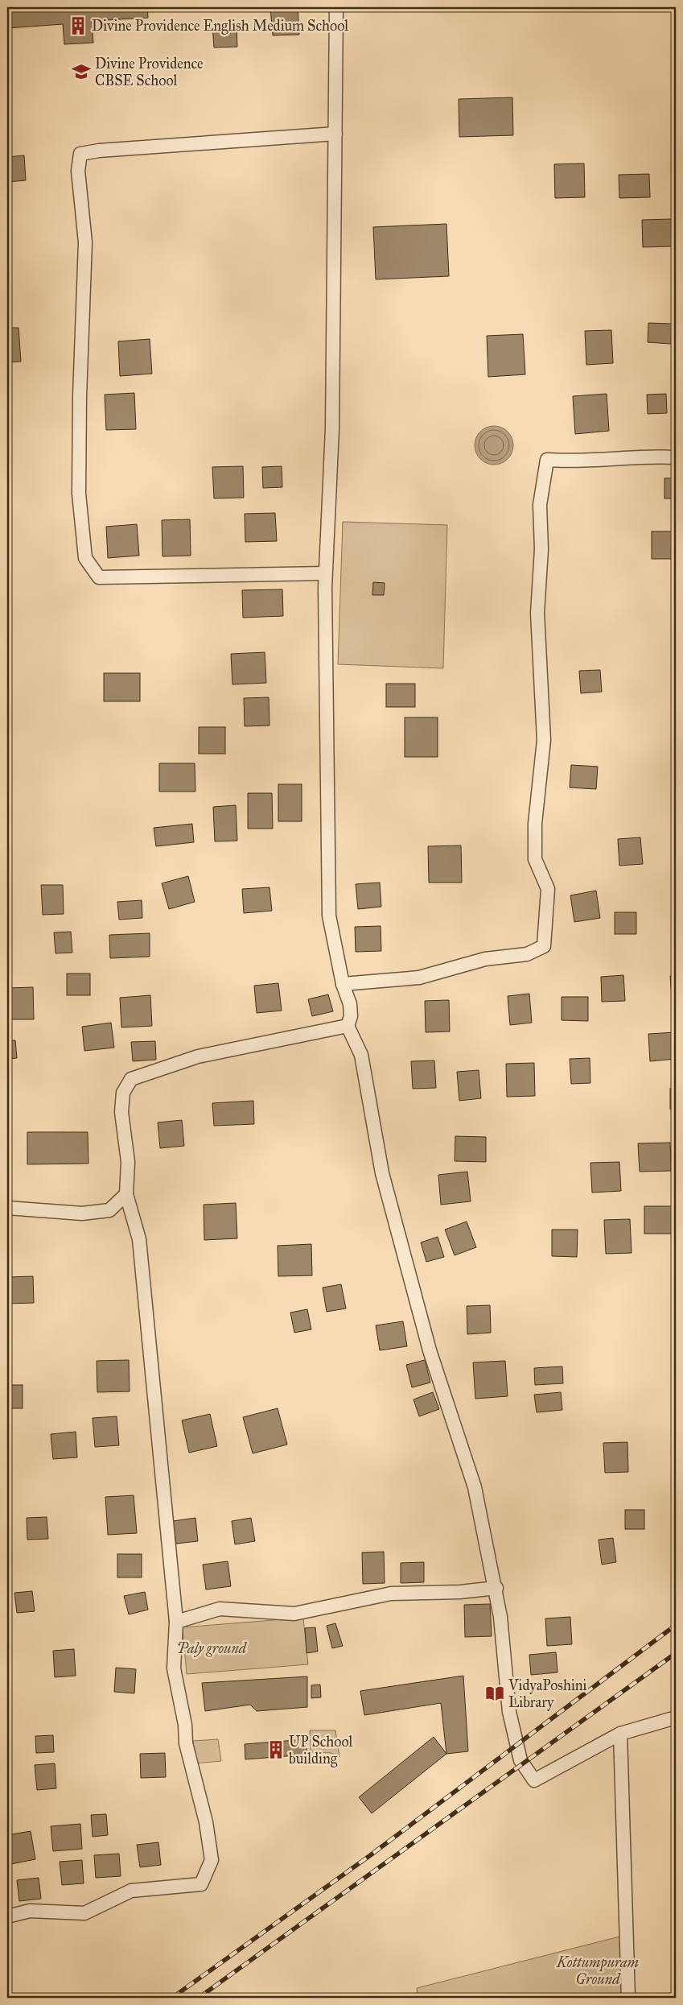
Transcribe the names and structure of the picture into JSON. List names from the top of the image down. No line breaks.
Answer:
{"parks":["Paly ground","Kottumpuram Ground"],"places":{"building":["Divine Providence English Medium School","UP School building"],"school or university":["Divine Providence CBSE School"],"library":["VidyaPoshini Library"]}}
